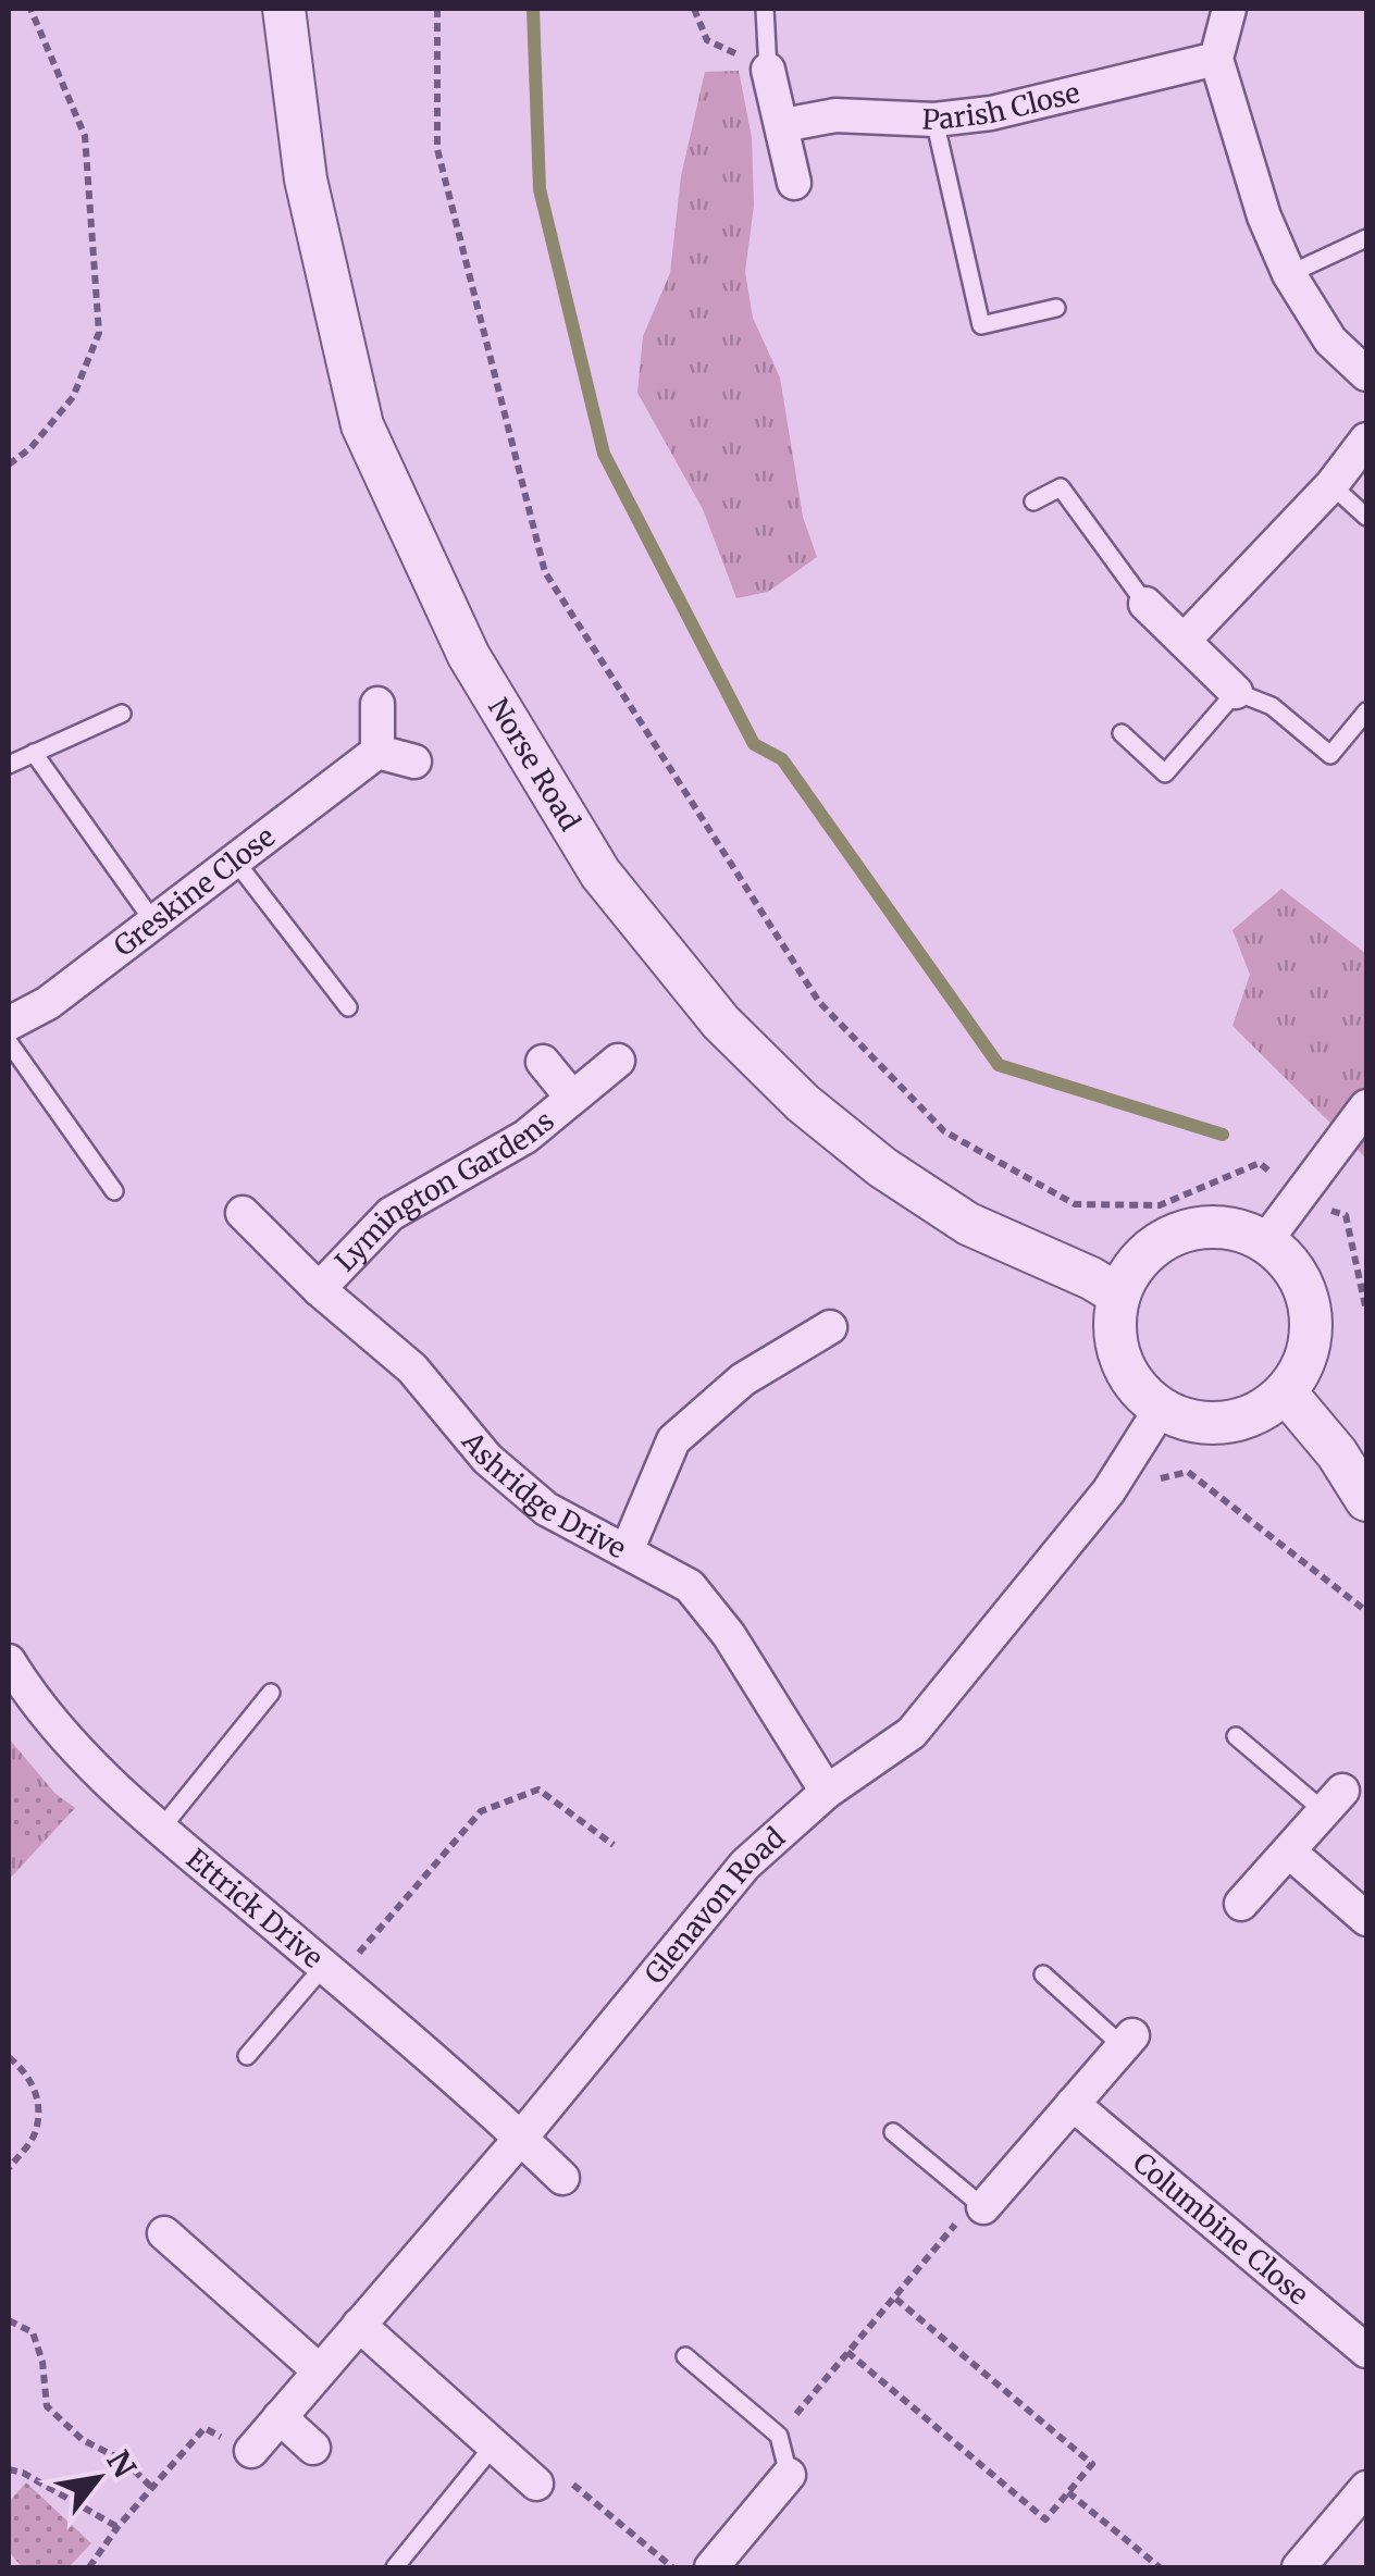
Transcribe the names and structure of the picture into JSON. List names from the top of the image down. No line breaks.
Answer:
{"streets":{"street":["Parish Close","Norse Road","Greskine Close","Lymington Gardens","Ashridge Drive","Glenavon Road","Ettrick Drive","Columbine Close"]},"crossings":[["Norse Road","Glenavon Road"],["Lymington Gardens","Ashridge Drive"],["Ashridge Drive","Glenavon Road"],["Glenavon Road","Ettrick Drive"]],"north":"top right"}
